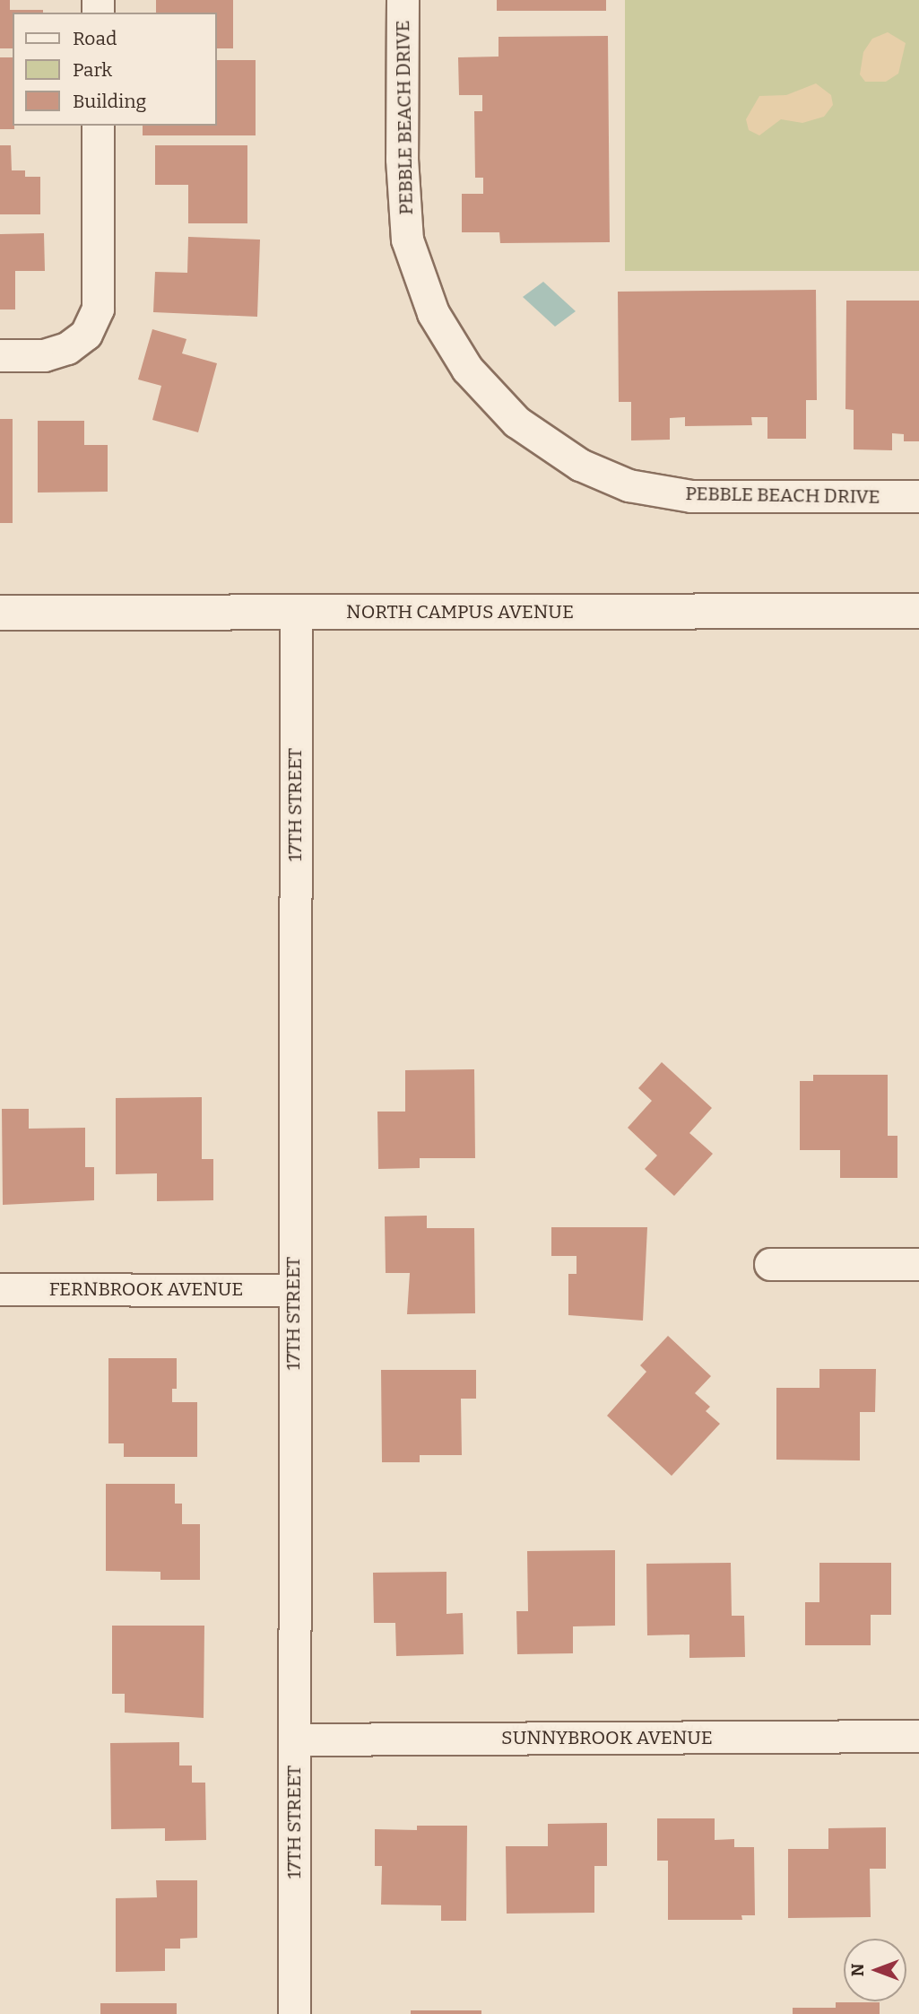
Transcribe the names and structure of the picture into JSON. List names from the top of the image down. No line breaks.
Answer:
{"streets":{"main road":["NORTH CAMPUS AVENUE"],"street":["PEBBLE BEACH DRIVE","17TH STREET","FERNBROOK AVENUE","SUNNYBROOK AVENUE"]},"crossings":[["NORTH CAMPUS AVENUE","17TH STREET"],["17TH STREET","FERNBROOK AVENUE"],["17TH STREET","SUNNYBROOK AVENUE"]],"legend":["Road","Park","Building"],"north":"left"}
